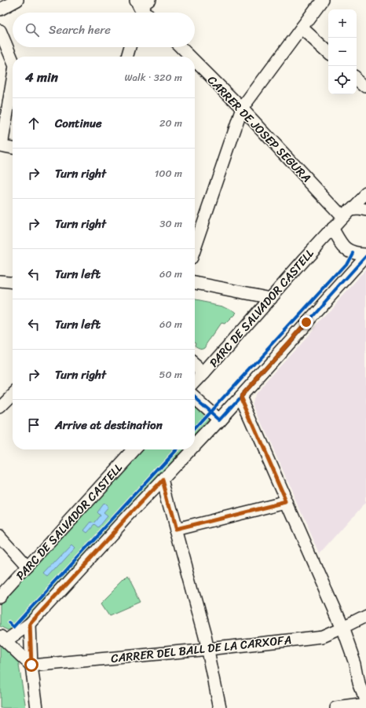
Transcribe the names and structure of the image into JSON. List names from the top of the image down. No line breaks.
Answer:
{"streets":{"street":["CARRER DE JOSEP SEGURA","PARC DE SALVADOR CASTELL","CARRER DEL BALL DE LA CARXOFA"]},"crossings":[["CARRER DE JOSEP SEGURA","PARC DE SALVADOR CASTELL"]],"page":{"map_buttons":["+","−"],"search":"Search here","heading":["4 min","Walk · 320 m"],"list":[["Continue","20 m"],["Turn right","100 m"],["Turn right","30 m"],["Turn left","60 m"],["Turn left","60 m"],["Turn right","50 m"],"Arrive at destination"]}}
